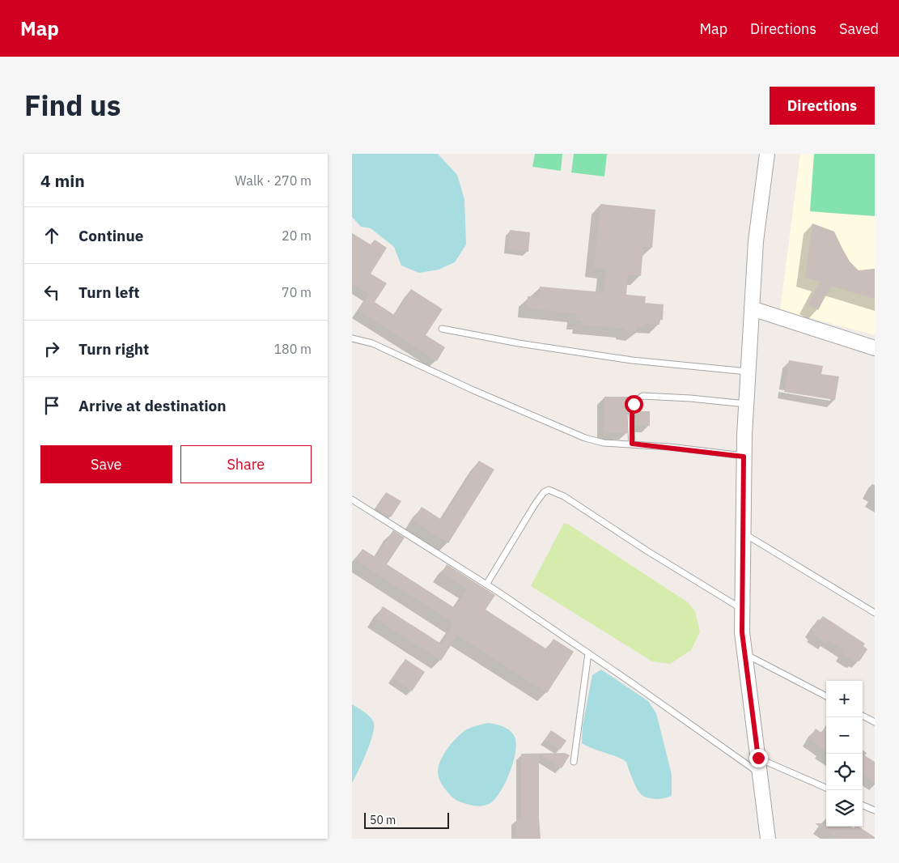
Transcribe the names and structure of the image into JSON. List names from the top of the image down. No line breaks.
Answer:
{"scale_bar":"50 m","page":{"header":"Map","nav":["Map","Directions","Saved"],"title":"Find us","buttons":["Directions",["Save","Share"]],"heading":["4 min","Walk · 270 m"],"list":[["Continue","20 m"],["Turn left","70 m"],["Turn right","180 m"],"Arrive at destination"],"map_buttons":["+","−"],"scale":"50 m"}}
